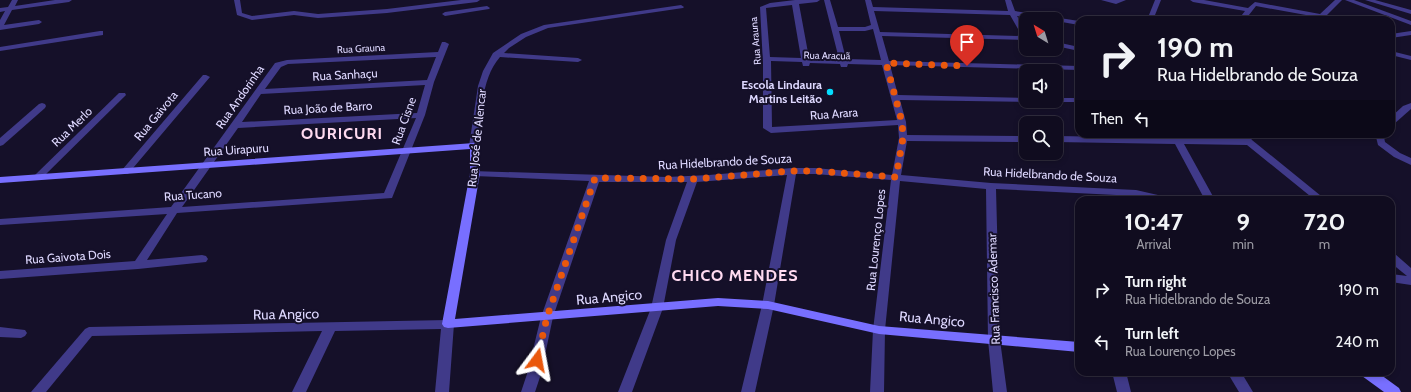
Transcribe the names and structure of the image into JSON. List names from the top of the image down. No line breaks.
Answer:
{"streets":{"street":["Rua Arauna","Rua Grauna","Rua Aracuã","Rua Sanhaçu","Rua Andorinha","Rua João de Barro","Rua Arara","Rua Gaivota","Rua Cisne","Rua Merlo","Rua José de Alencar","Rua Uirapuru","Rua Hidelbrando de Souza","Rua Tucano","Rua Lourenço Lopes","Rua Gaivota Dois","Rua Francisco Ademar","Rua Angico"]},"crossings":[["Rua Arauna","Rua Aracuã"],["Rua Arauna","Rua Arara"],["Rua Grauna","Rua Andorinha"],["Rua Grauna","Rua Cisne"],["Rua Aracuã","Rua Lourenço Lopes"],["Rua Sanhaçu","Rua Andorinha"],["Rua Sanhaçu","Rua Cisne"],["Rua Andorinha","Rua João de Barro"],["Rua Andorinha","Rua Uirapuru"],["Rua Andorinha","Rua Tucano"],["Rua Andorinha","Rua Gaivota Dois"],["Rua João de Barro","Rua Cisne"],["Rua Arara","Rua Lourenço Lopes"],["Rua Gaivota","Rua Uirapuru"],["Rua Cisne","Rua Uirapuru"],["Rua Cisne","Rua Tucano"],["Rua Merlo","Rua Uirapuru"],["Rua José de Alencar","Rua Uirapuru"],["Rua José de Alencar","Rua Hidelbrando de Souza"],["Rua José de Alencar","Rua Angico"],["Rua Hidelbrando de Souza","Rua Lourenço Lopes"],["Rua Hidelbrando de Souza","Rua Francisco Ademar"],["Rua Lourenço Lopes","Rua Angico"],["Rua Francisco Ademar","Rua Angico"]],"districts":["OURICURI","CHICO MENDES"],"places":["Escola Lindaura Martins Leitão"],"north":"top left","page":{"turn":["190 m","Rua Hidelbrando de Souza"],"then":"Then","eta":["10:47","Arrival","9","min","720","m"],"list":[{"name":"Turn right","note":"Rua Hidelbrando de Souza","value":"190 m"},{"name":"Turn left","note":"Rua Lourenço Lopes","value":"240 m"}]}}
